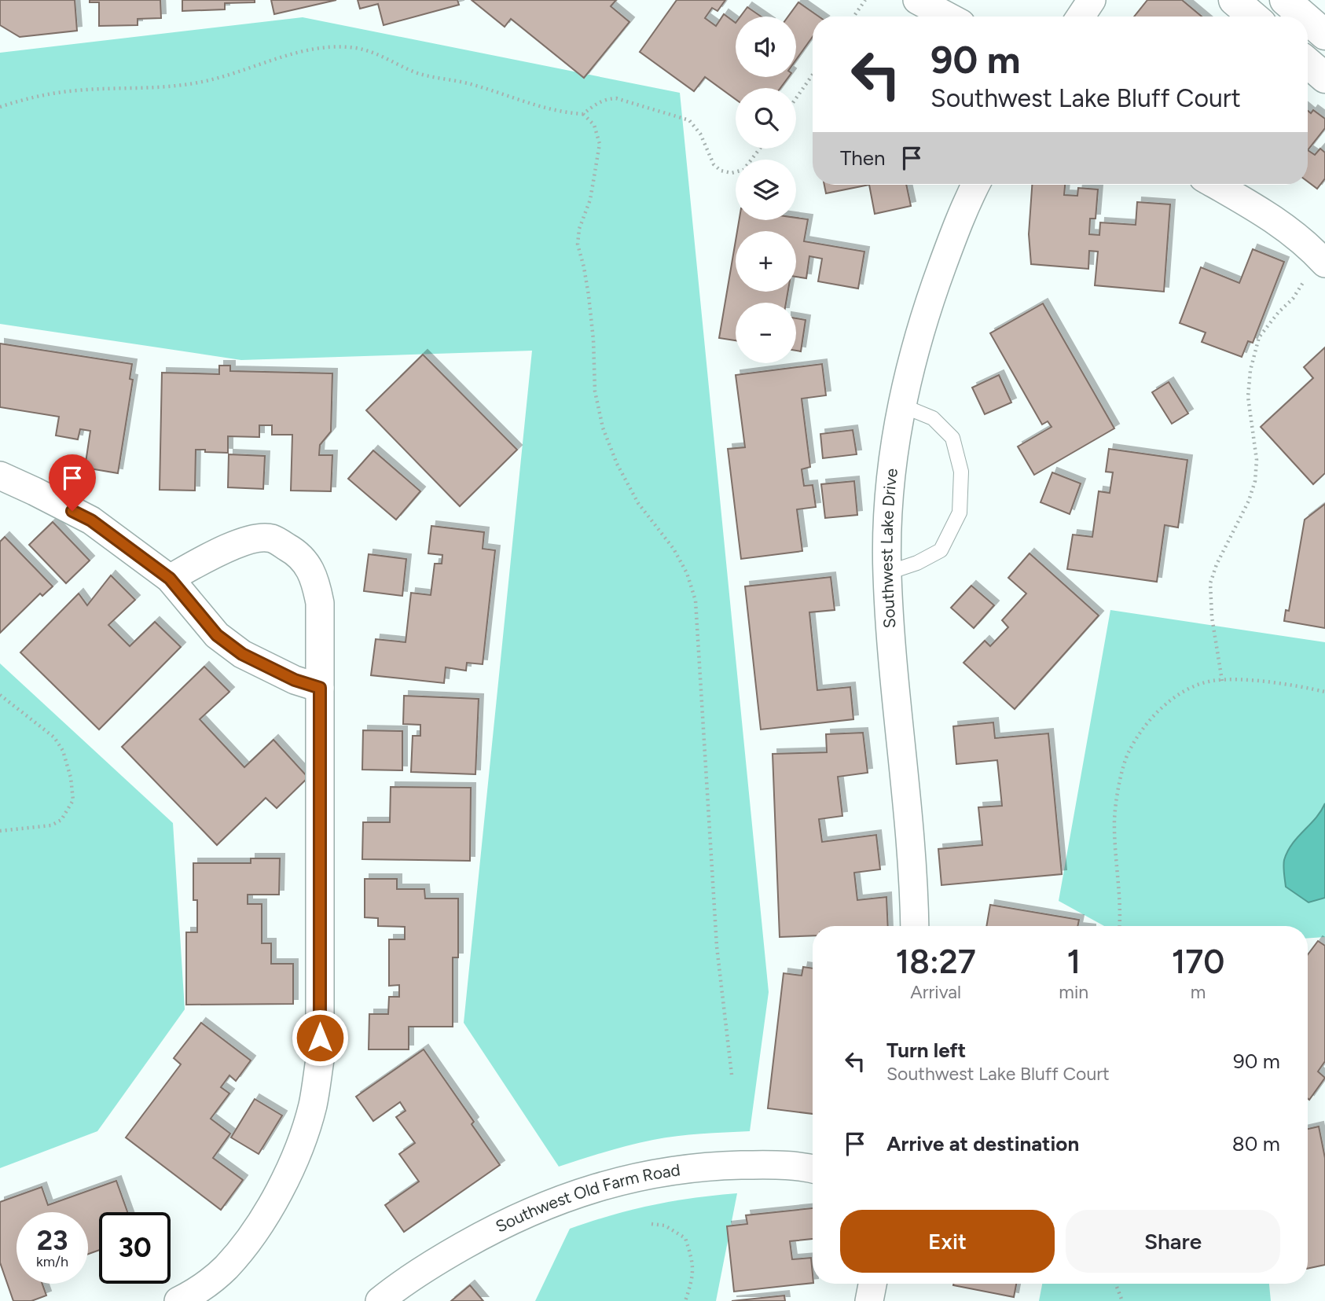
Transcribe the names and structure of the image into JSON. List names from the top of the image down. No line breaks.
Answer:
{"streets":{"street":["Southwest Lake Drive","Southwest Old Farm Road"]},"page":{"map_buttons":["+","−"],"turn":["90 m","Southwest Lake Bluff Court"],"then":"Then","eta":["18:27","Arrival","1","min","170","m"],"list":[{"name":"Turn left","note":"Southwest Lake Bluff Court","value":"90 m"},{"name":"Arrive at destination","value":"80 m"}],"buttons":["Exit","Share"],"speed":"23 km/h","limit":"30"}}
